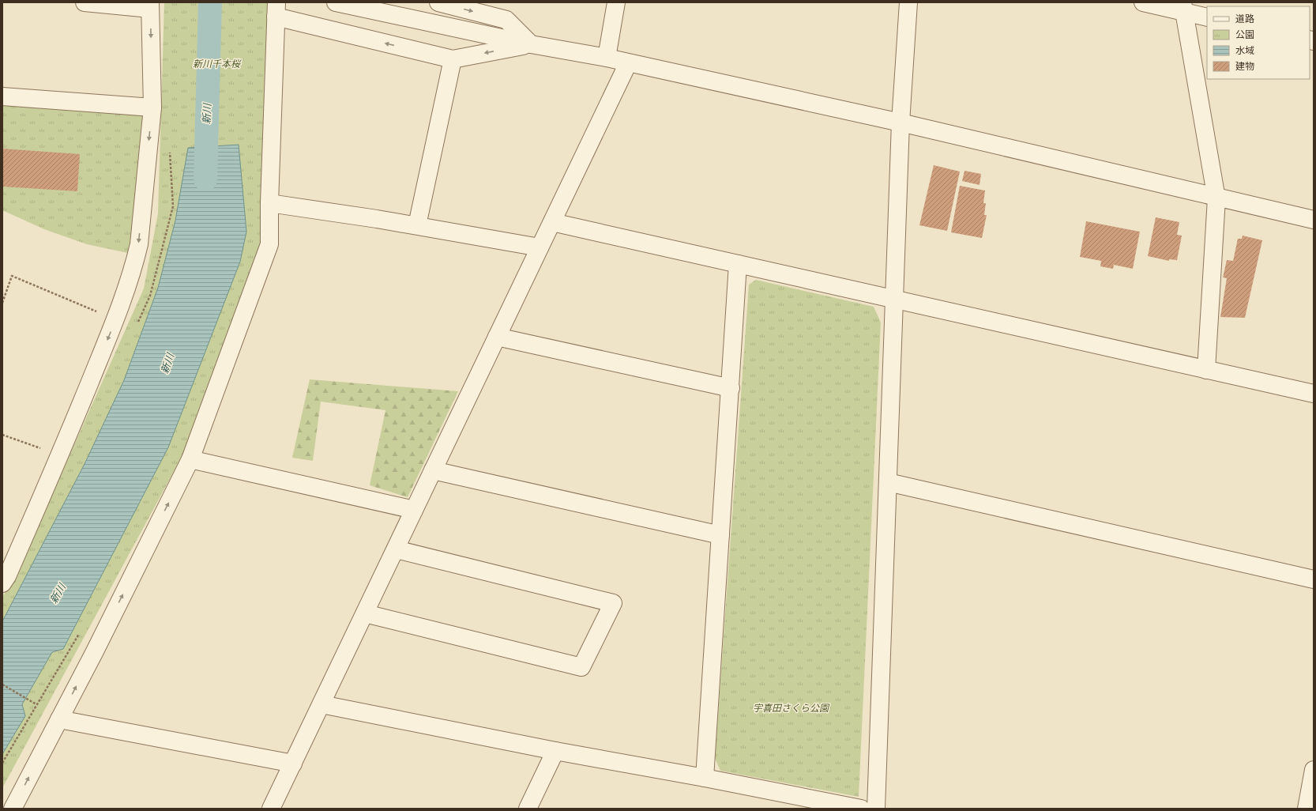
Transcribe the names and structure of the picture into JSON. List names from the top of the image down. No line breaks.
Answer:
{"water":["新川"],"parks":["新川千本桜","宇喜田さくら公園"],"legend":["道路","公園","水域","建物"]}
